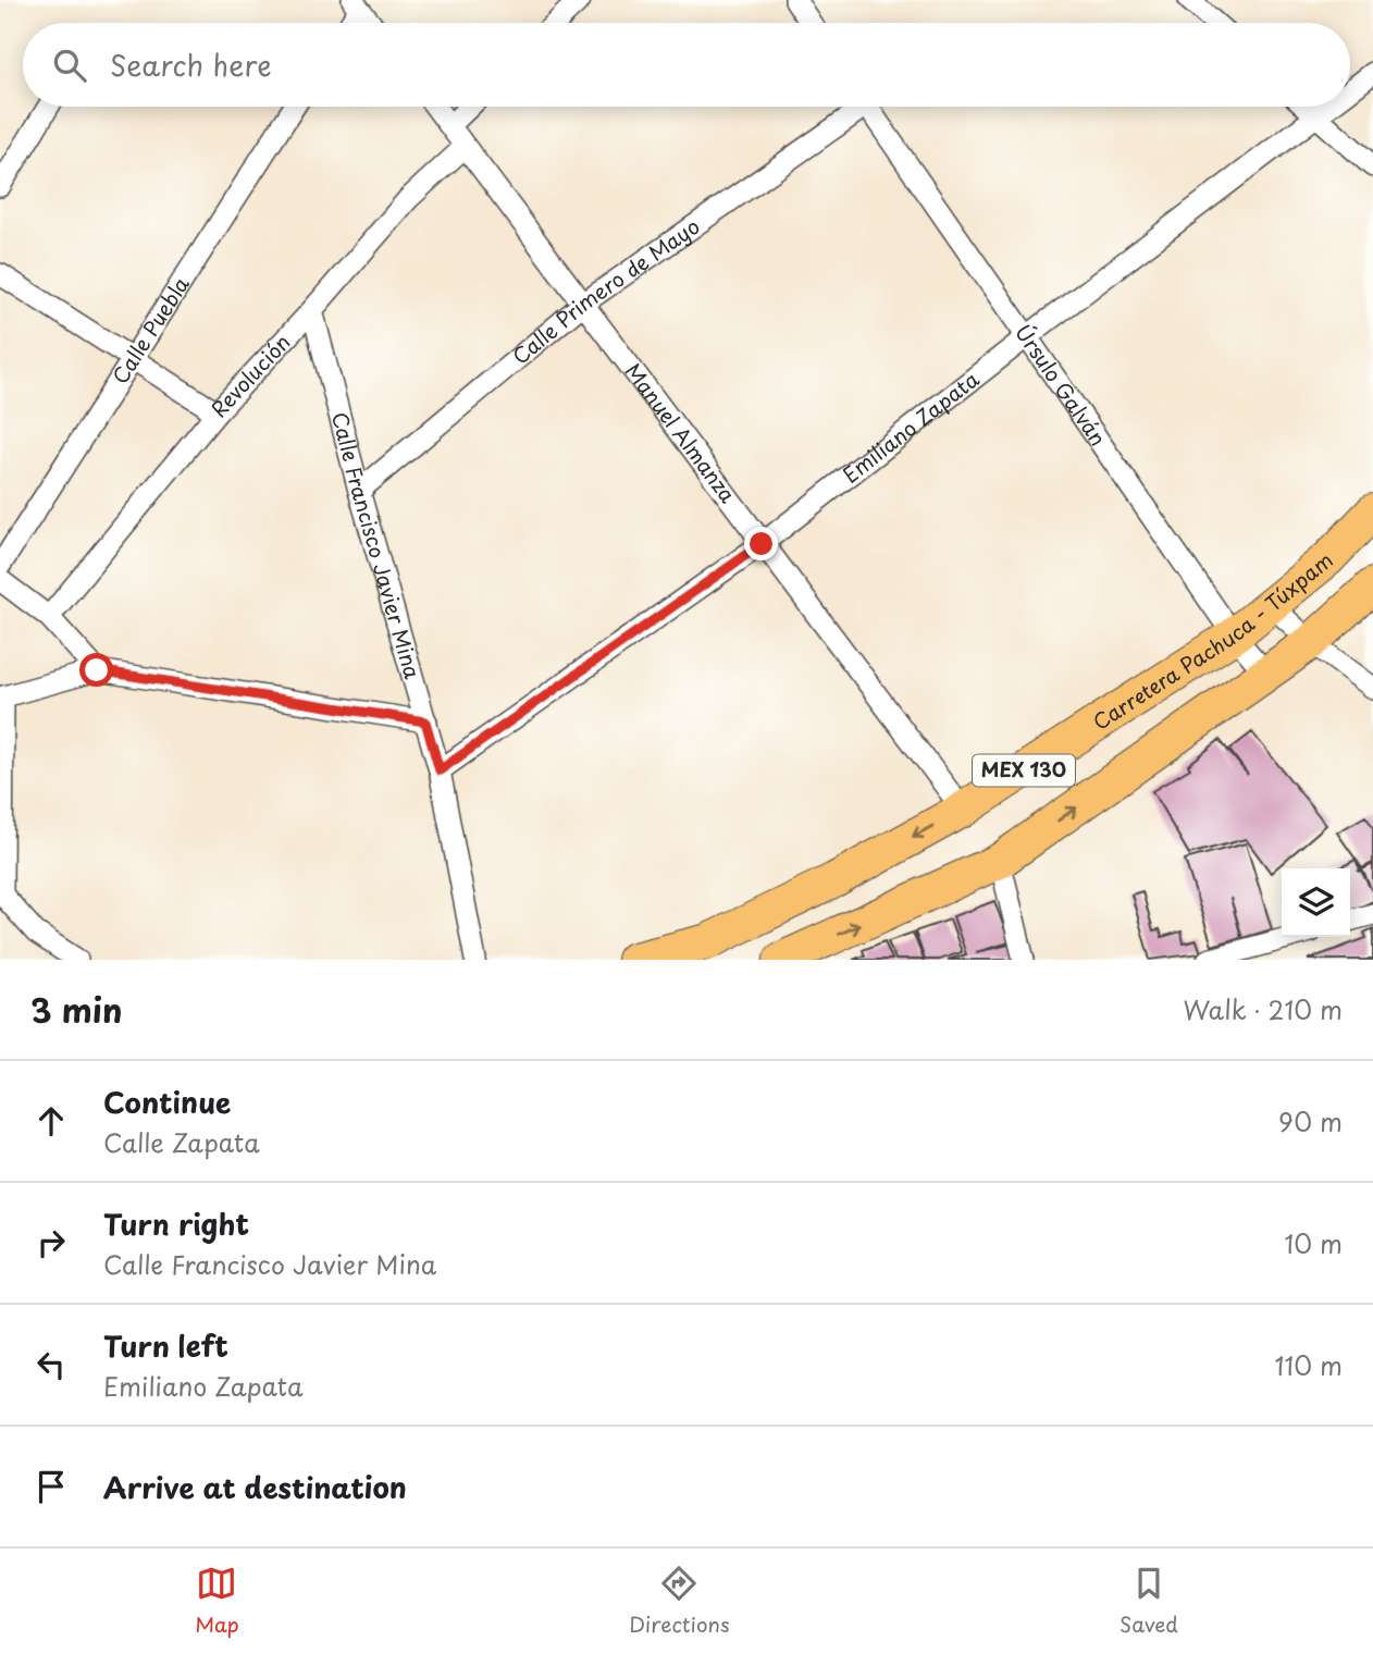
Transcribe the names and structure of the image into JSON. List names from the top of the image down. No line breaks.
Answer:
{"streets":{"main road":["Carretera Pachuca - Túxpam","MEX 130"],"street":["Calle Primero de Mayo","Calle Puebla","Revolución","Úrsulo Galván","Emiliano Zapata","Manuel Almanza","Calle Francisco Javier Mina"]},"crossings":[["Calle Primero de Mayo","Manuel Almanza"],["Calle Primero de Mayo","Calle Francisco Javier Mina"],["Revolución","Manuel Almanza"],["Revolución","Calle Francisco Javier Mina"],["Úrsulo Galván","Emiliano Zapata"],["Úrsulo Galván","Carretera Pachuca - Túxpam"],["Úrsulo Galván","MEX 130"],["Emiliano Zapata","Manuel Almanza"],["Emiliano Zapata","Calle Francisco Javier Mina"],["Manuel Almanza","Carretera Pachuca - Túxpam"]],"page":{"search":"Search here","heading":["3 min","Walk · 210 m"],"list":[["Continue","Calle Zapata","90 m"],["Turn right","Calle Francisco Javier Mina","10 m"],["Turn left","Emiliano Zapata","110 m"],"Arrive at destination"],"nav":["Map","Directions","Saved"]}}
